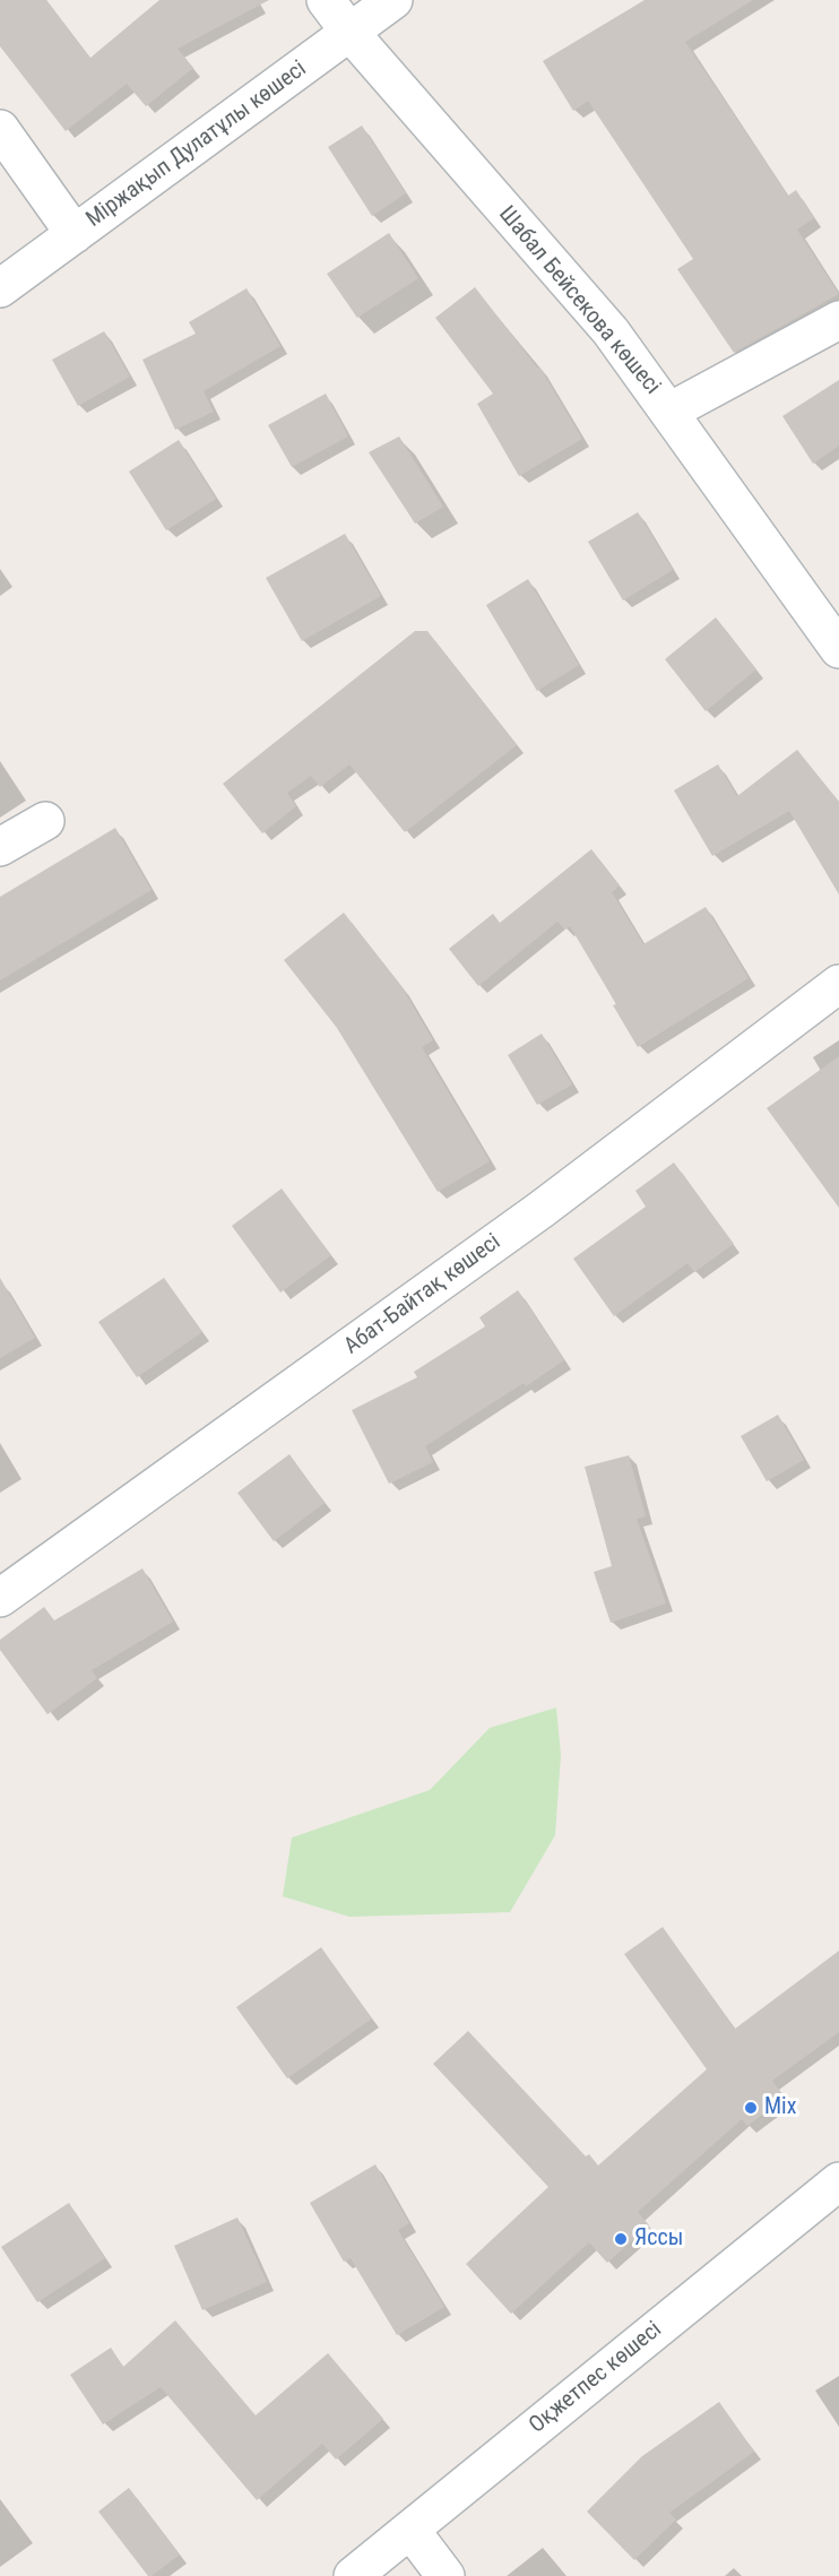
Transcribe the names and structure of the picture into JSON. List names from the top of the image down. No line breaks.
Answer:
{"streets":{"street":["Міржақып Дулатұлы көшесі","Шабал Бейсекова көшесі","Абат-Байтақ көшесі","Оқжетпес көшесі"]},"crossings":[["Міржақып Дулатұлы көшесі","Шабал Бейсекова көшесі"]],"places":["Mix","Яссы"]}
